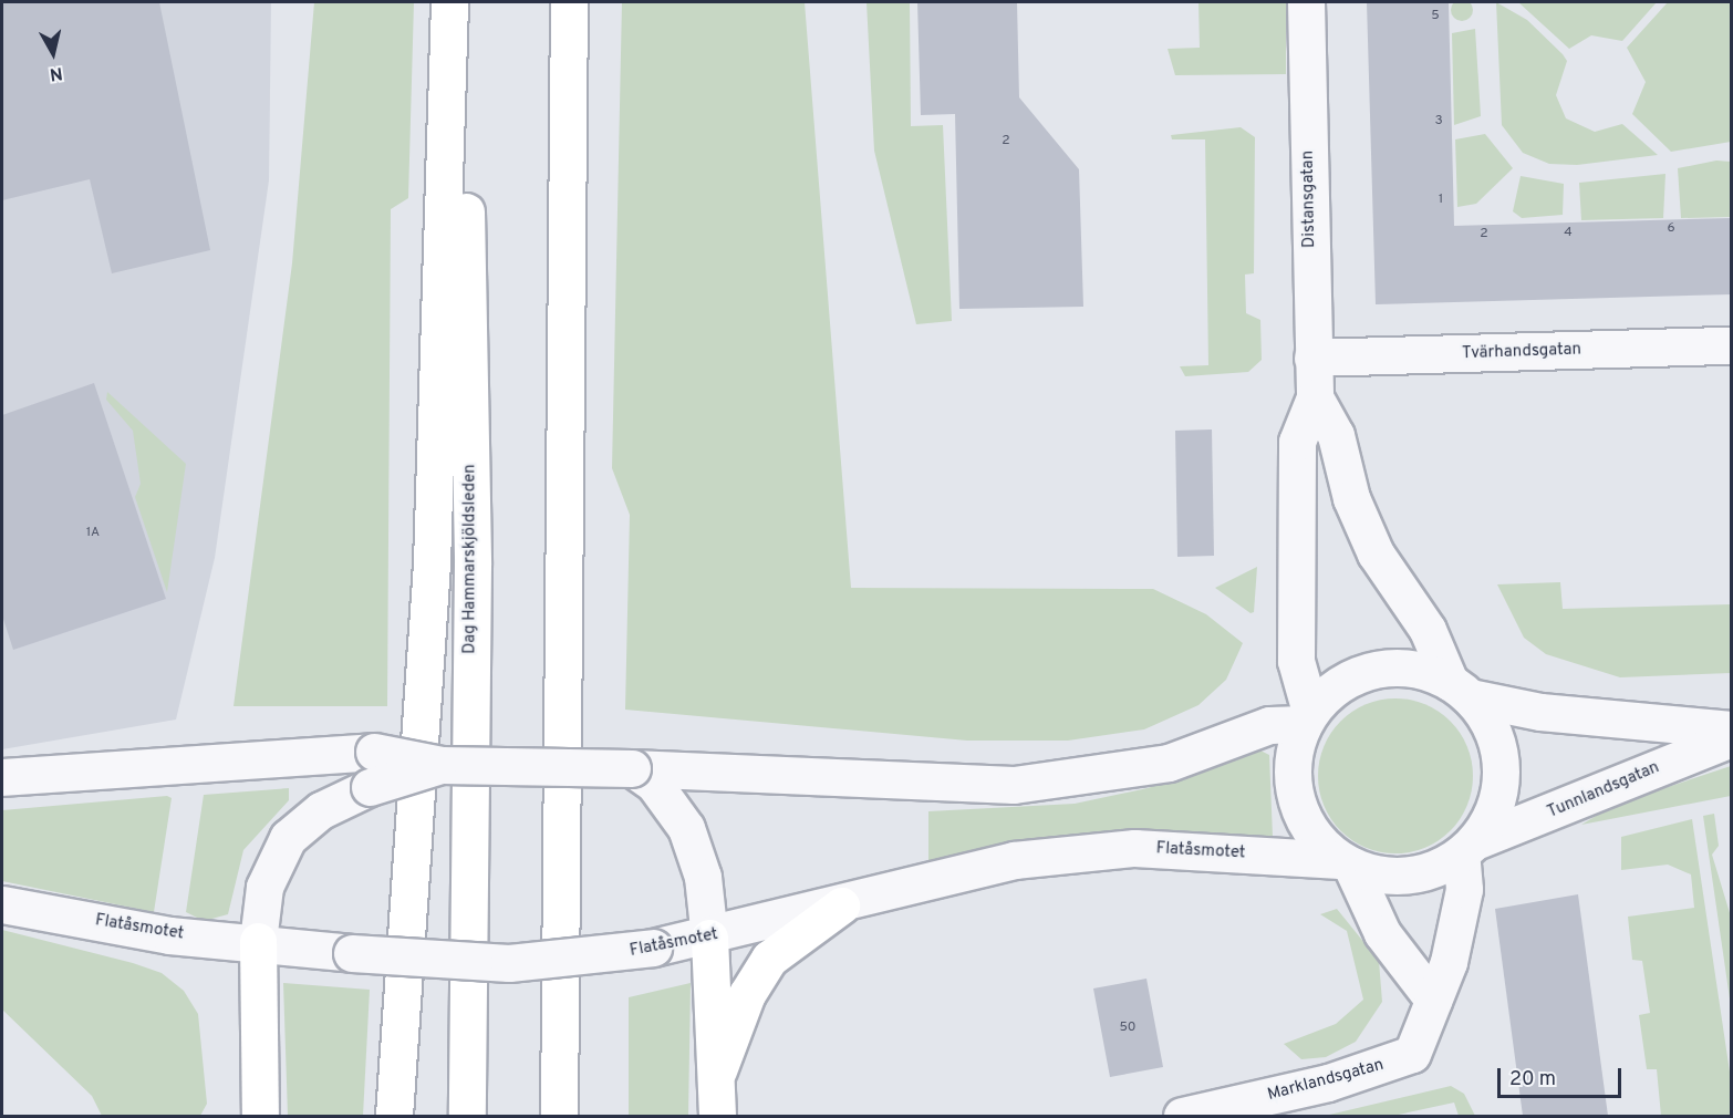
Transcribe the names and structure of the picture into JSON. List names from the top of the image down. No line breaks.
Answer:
{"streets":{"main road":["Dag Hammarskjöldsleden"],"street":["Distansgatan","Tvärhandsgatan","Tunnlandsgatan","Flatåsmotet","Marklandsgatan"]},"crossings":[["Distansgatan","Tvärhandsgatan"],["Distansgatan","Tunnlandsgatan"],["Distansgatan","Flatåsmotet"],["Distansgatan","Marklandsgatan"],["Tunnlandsgatan","Flatåsmotet"],["Tunnlandsgatan","Marklandsgatan"],["Flatåsmotet","Marklandsgatan"]],"house_numbers":["5","3","2","1","6","4","2","1A","50"],"scale_bar":"20 m","north":"bottom"}
